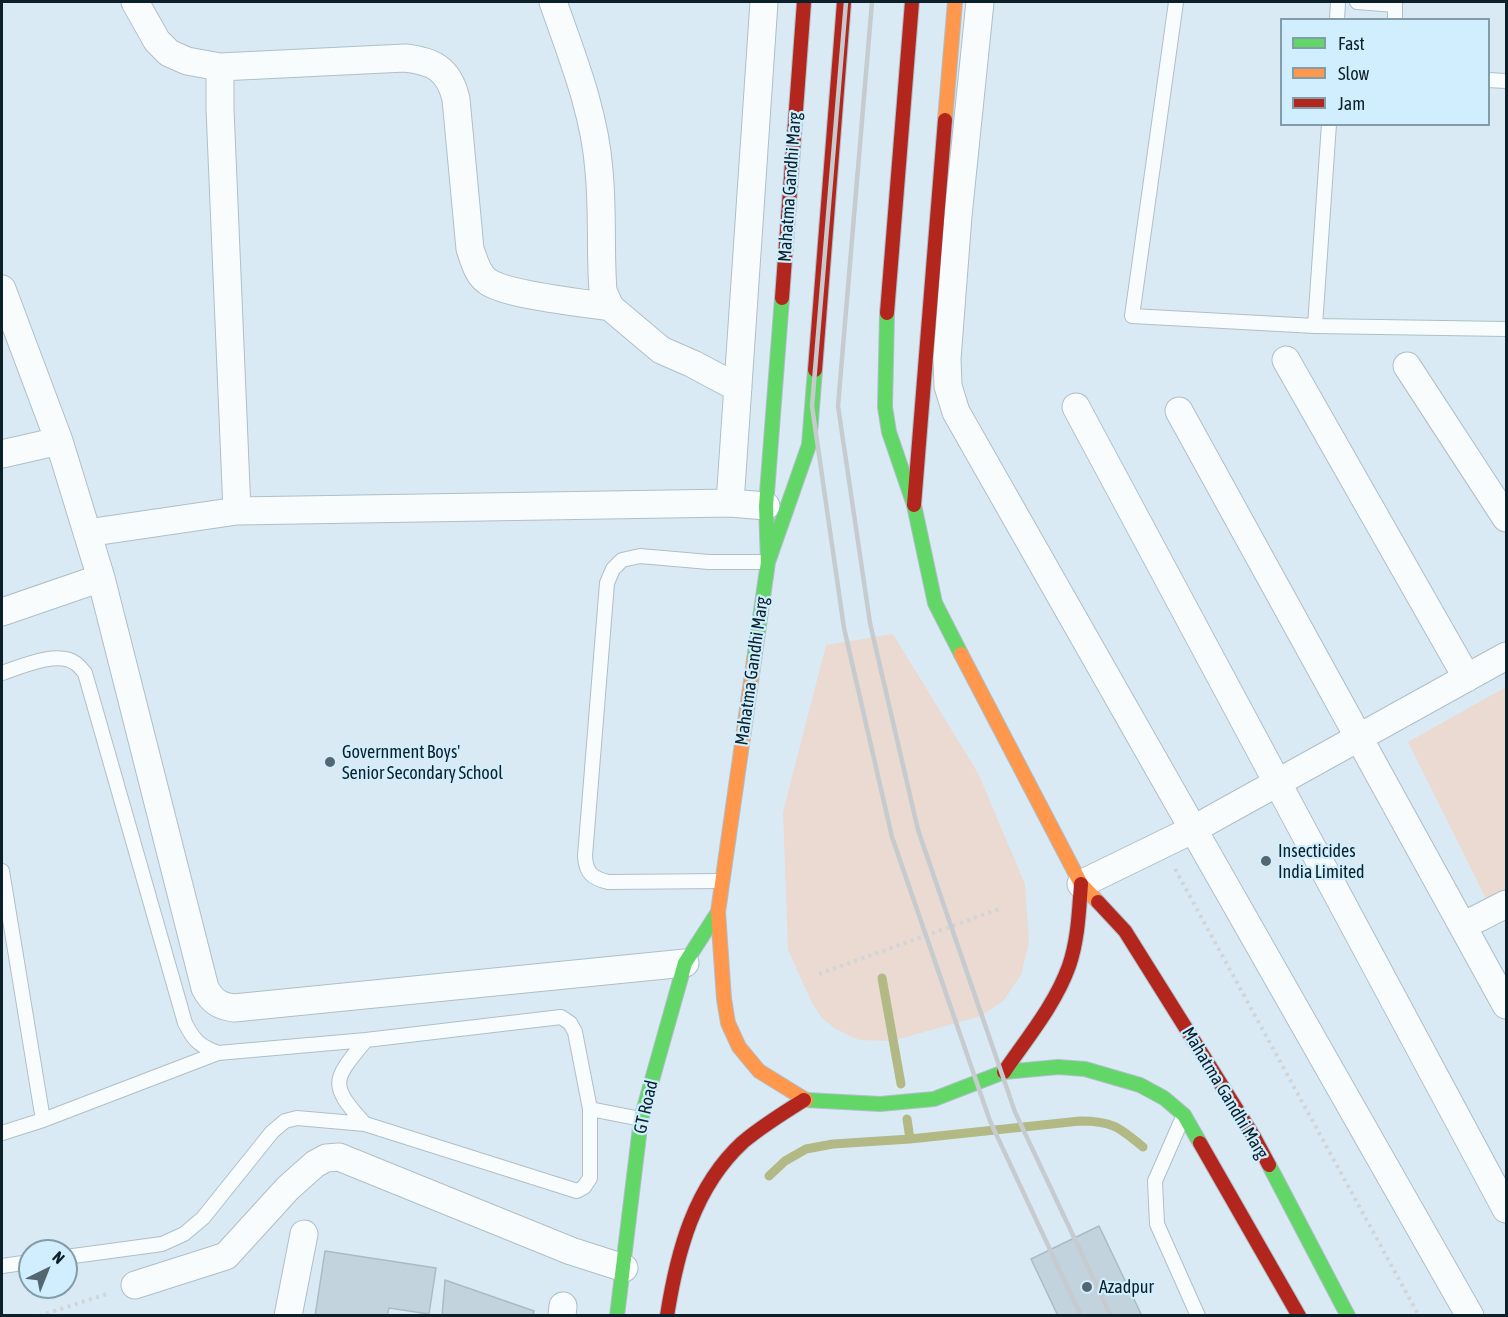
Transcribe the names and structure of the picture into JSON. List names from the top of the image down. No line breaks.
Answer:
{"streets":{"main road":["Mahatma Gandhi Marg","GT Road"]},"crossings":[["Mahatma Gandhi Marg","GT Road"]],"places":["Government Boys' Senior Secondary School","Insecticides India Limited","Azadpur"],"legend":["Fast","Slow","Jam"],"north":"top right"}
